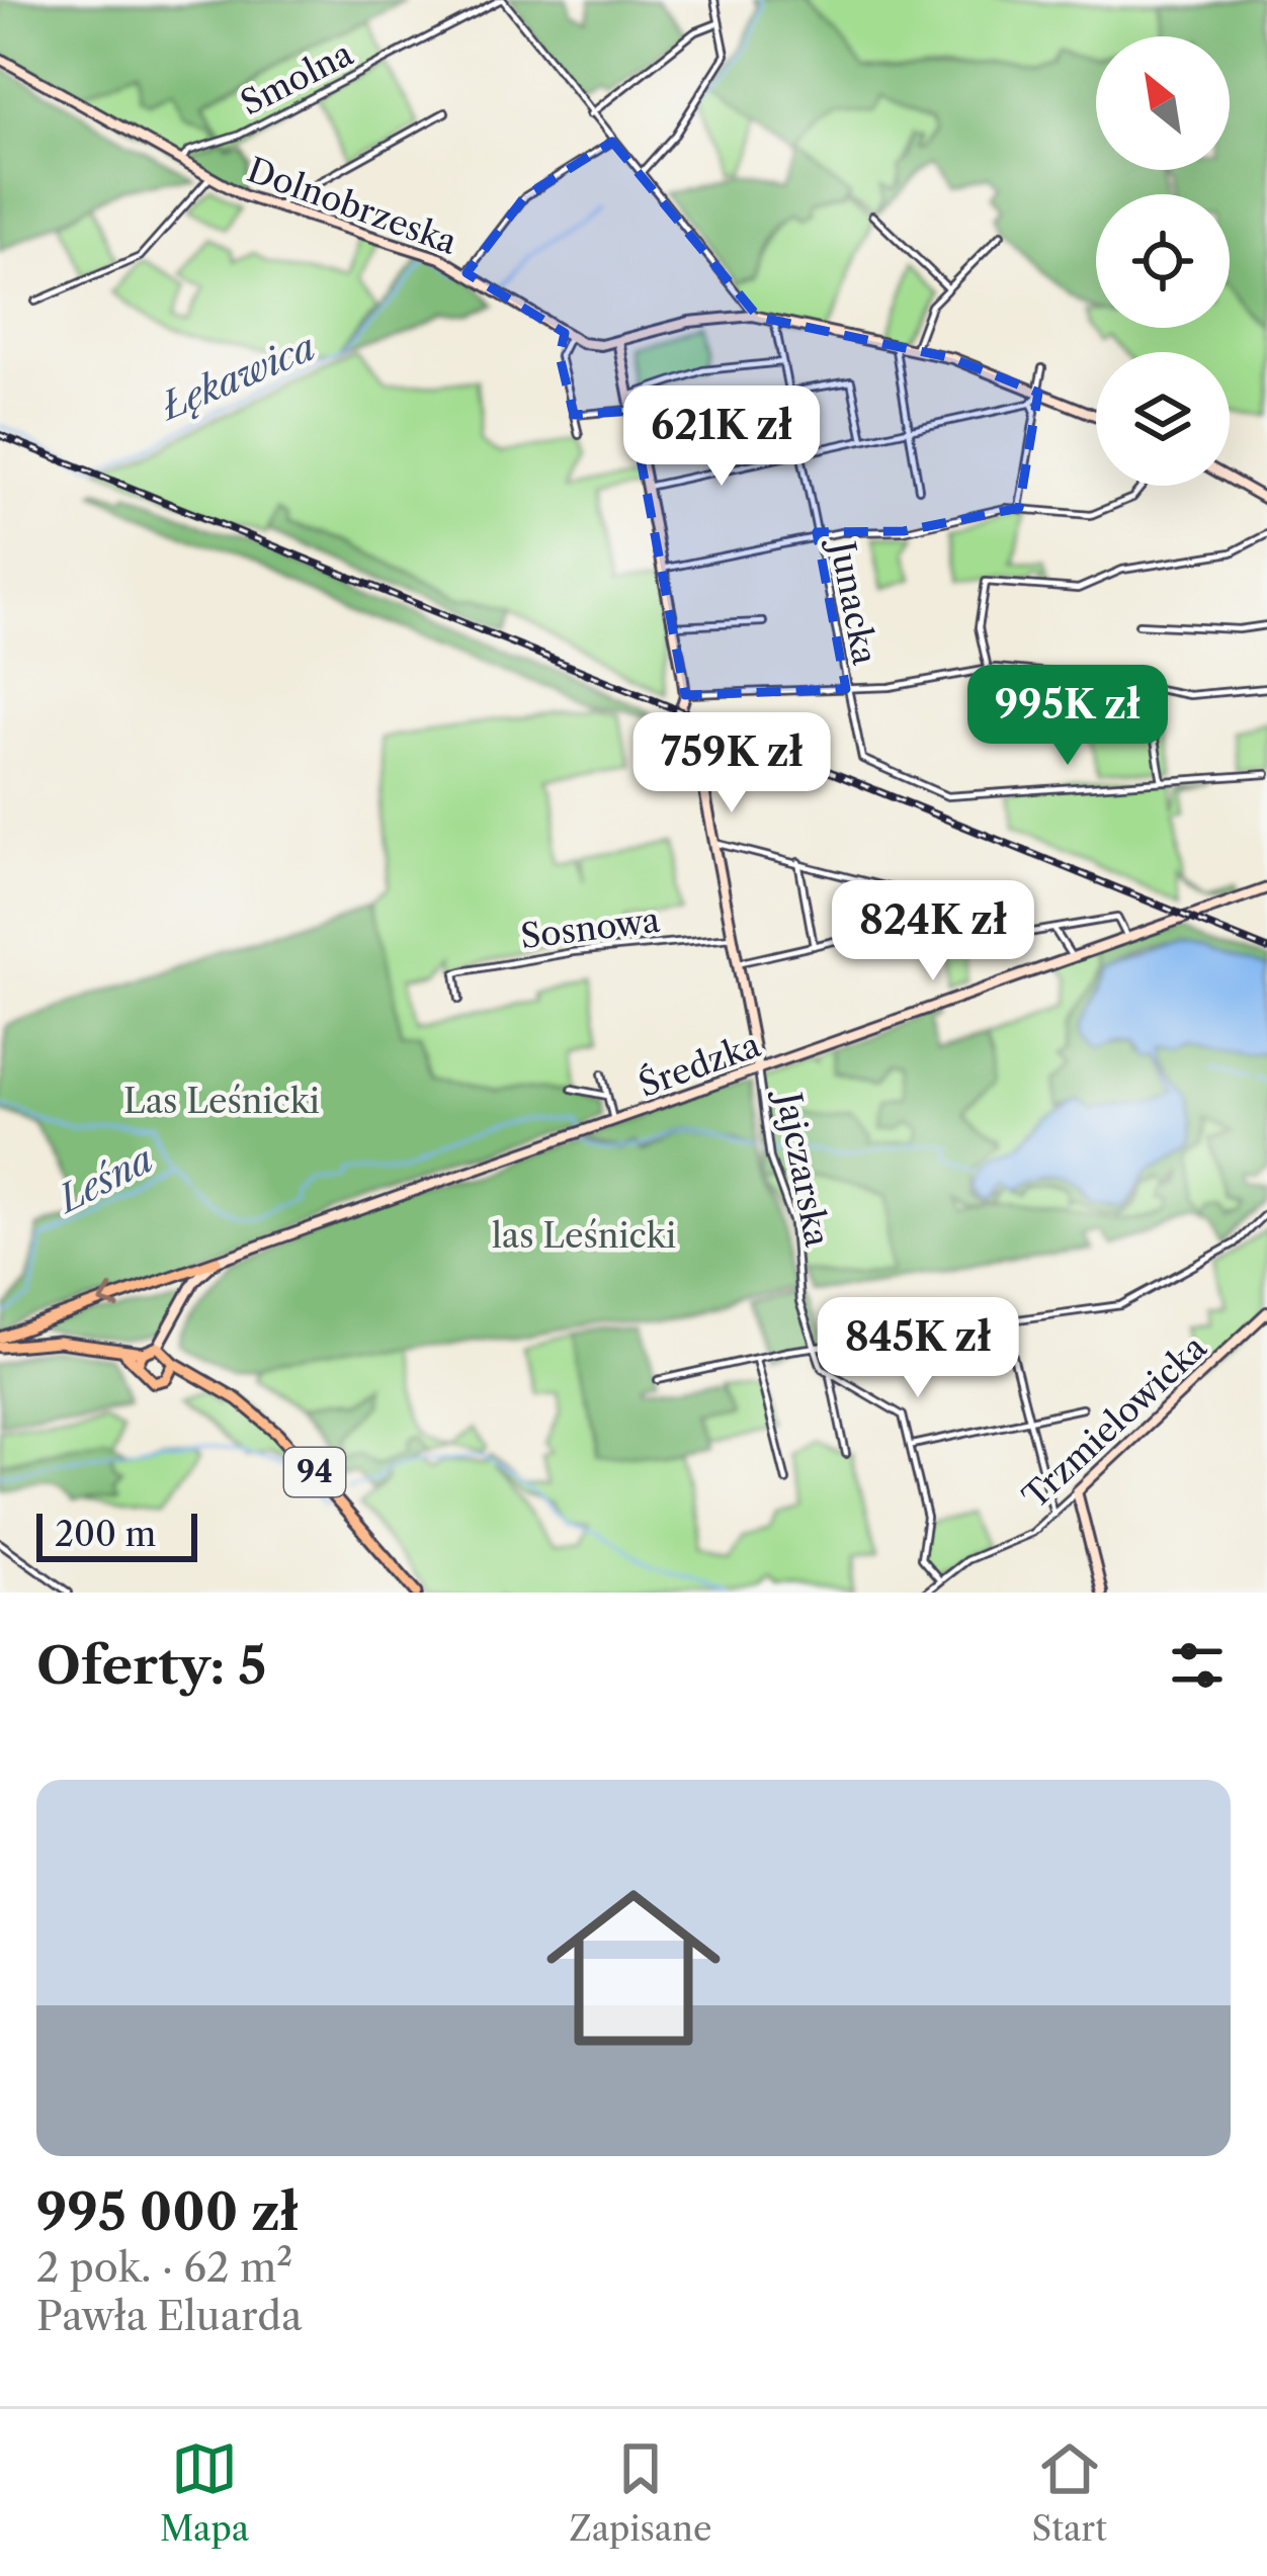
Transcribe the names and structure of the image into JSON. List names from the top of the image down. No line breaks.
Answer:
{"streets":{"main road":["94"],"street":["Smolna","Dolnobrzeska","Junacka","Sosnowa","Średzka","Jajczarska","Trzmielowicka"]},"crossings":[["Smolna","Dolnobrzeska"],["Dolnobrzeska","Junacka"],["Średzka","Jajczarska"]],"water":["Łękawica","Leśna"],"parks":["Las Leśnicki","las Leśnicki"],"scale_bar":"200 m","north":"top left","page":{"price":["621K zł","995K zł","759K zł","824K zł","845K zł"],"scale":"200 m","heading":"Oferty: 5","list":[{"name":"995 000 zł","note":"2 pok. · 62 m² · Pawła Eluarda"}],"tabs":["Mapa","Zapisane","Start"]}}
